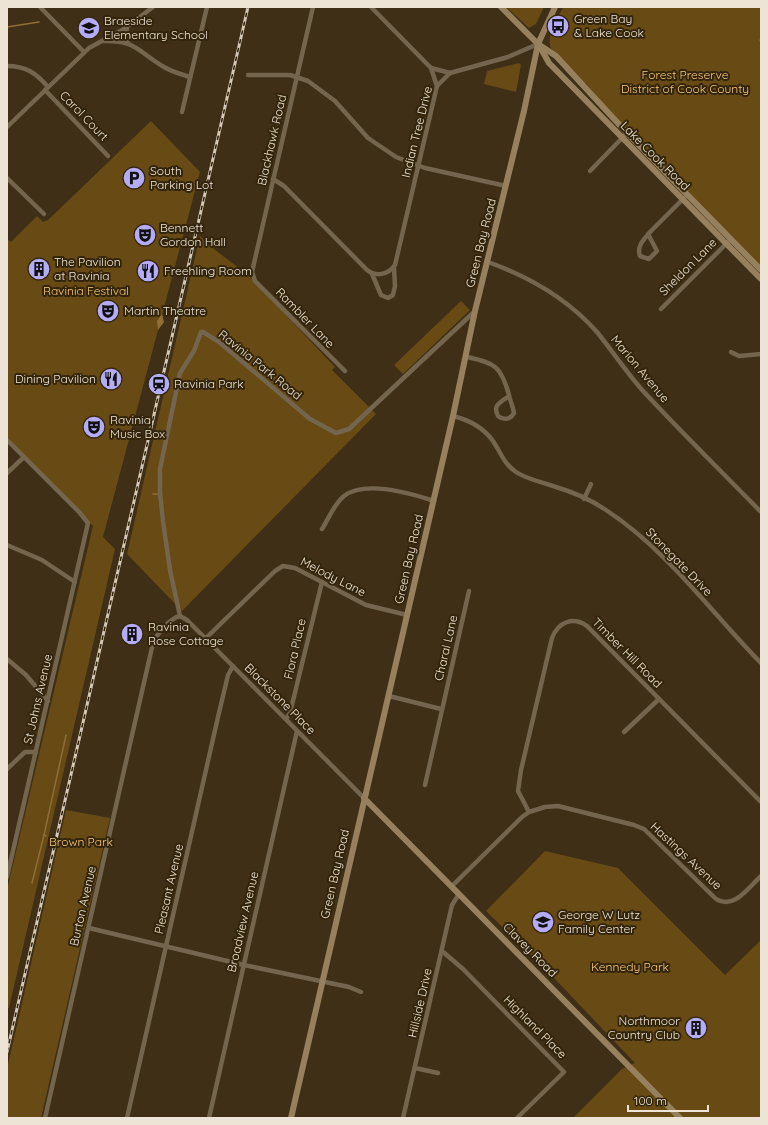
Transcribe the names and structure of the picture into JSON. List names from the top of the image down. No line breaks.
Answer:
{"streets":{"main road":["Lake Cook Road","Green Bay Road","Clavey Road"],"street":["Carol Court","Indian Tree Drive","Blackhawk Road","Sheldon Lane","Rambler Lane","Ravinia Park Road","Marion Avenue","Stonegate Drive","Melody Lane","Charal Lane","Flora Place","Timber Hill Road","St Johns Avenue","Blackstone Place","Hastings Avenue","Pleasant Avenue","Burton Avenue","Broadview Avenue","Hillside Drive","Highland Place"]},"crossings":[["Indian Tree Drive","Blackhawk Road"],["Indian Tree Drive","Lake Cook Road"],["Indian Tree Drive","Green Bay Road"],["Blackhawk Road","Rambler Lane"],["Lake Cook Road","Green Bay Road"],["Lake Cook Road","Sheldon Lane"],["Green Bay Road","Ravinia Park Road"],["Green Bay Road","Marion Avenue"],["Green Bay Road","Stonegate Drive"],["Green Bay Road","Melody Lane"],["Green Bay Road","Blackstone Place"],["Green Bay Road","Clavey Road"],["Ravinia Park Road","Blackstone Place"],["Ravinia Park Road","Burton Avenue"],["Melody Lane","Flora Place"],["Melody Lane","Blackstone Place"],["Flora Place","Blackstone Place"],["Timber Hill Road","Hastings Avenue"],["Blackstone Place","Pleasant Avenue"],["Blackstone Place","Burton Avenue"],["Blackstone Place","Broadview Avenue"],["Blackstone Place","Clavey Road"],["Hastings Avenue","Clavey Road"],["Clavey Road","Hillside Drive"],["Hillside Drive","Highland Place"]],"parks":["Forest Preserve District of Cook County","Ravinia Festival","Brown Park","Kennedy Park"],"places":{"bus stop":["Green Bay & Lake Cook"],"school or university":["Braeside Elementary School","George W Lutz Family Center"],"parking":["South Parking Lot"],"theatre":["Bennett Gordon Hall","Martin Theatre","Ravinia Music Box"],"building":["The Pavilion at Ravinia","Ravinia Rose Cottage","Northmoor Country Club"],"restaurant":["Freehling Room","Dining Pavilion"],"station":["Ravinia Park"]},"scale_bar":"100 m"}
